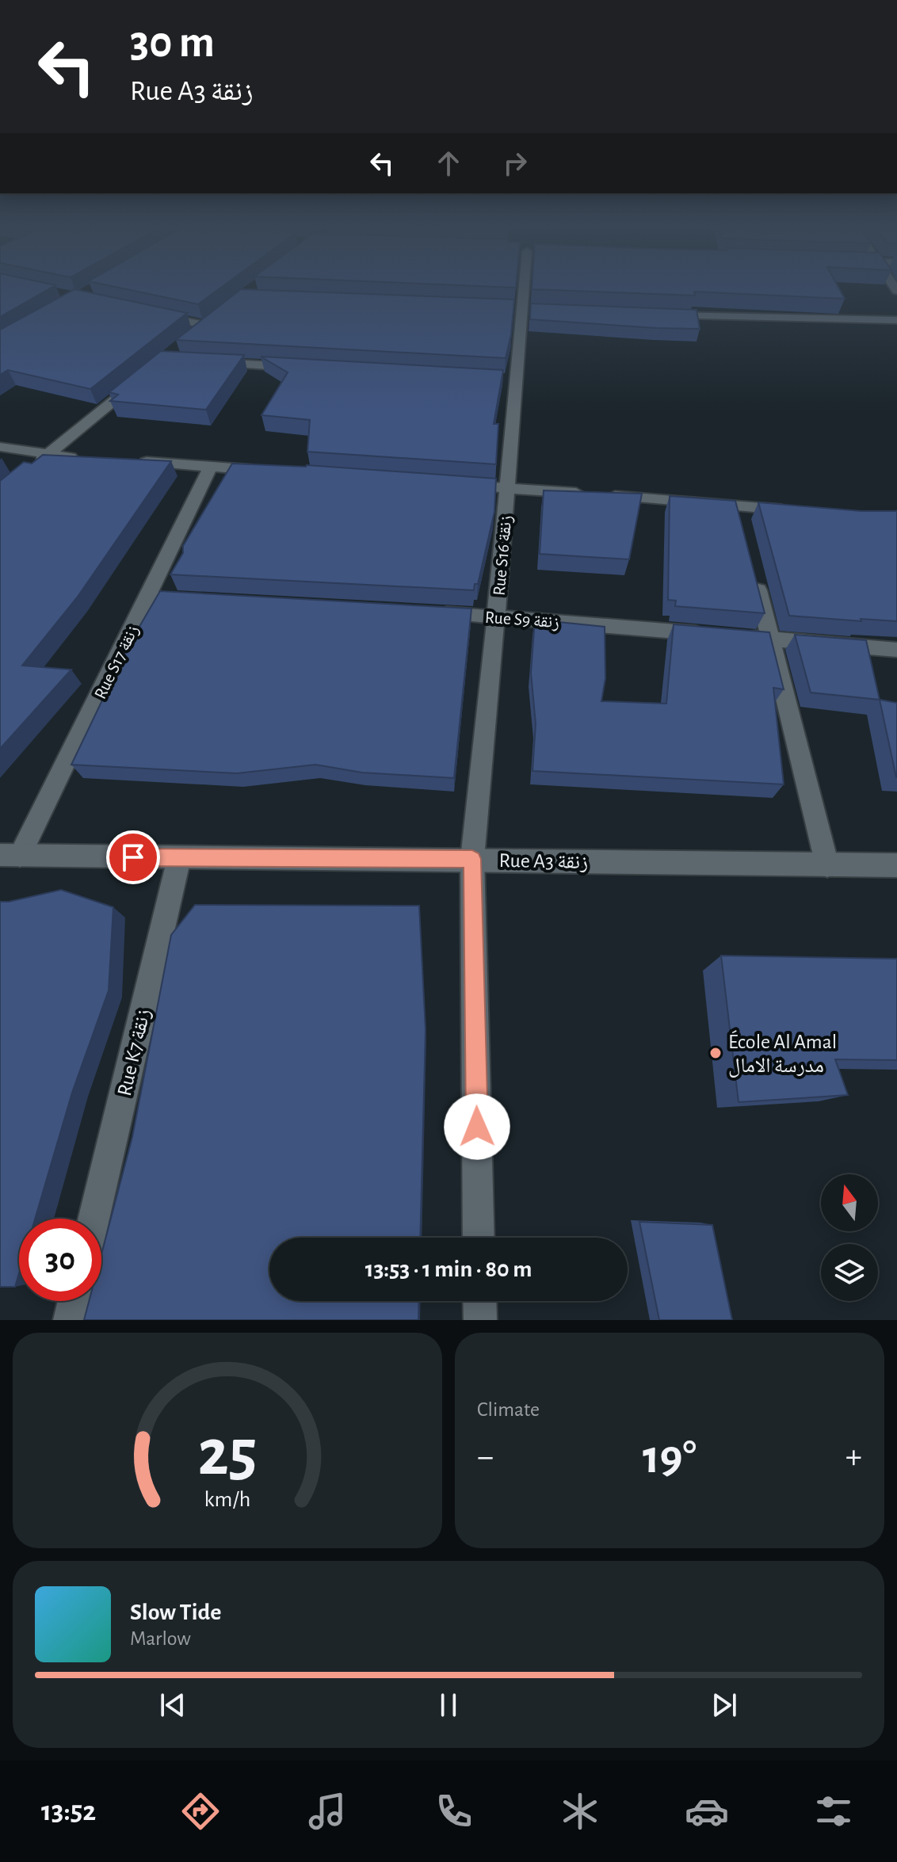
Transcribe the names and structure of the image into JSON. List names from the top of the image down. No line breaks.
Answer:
{"streets":{"street":["Rue S16 زنقة","Rue S9 زنقة","Rue S17 زنقة","Rue A3 زنقة","Rue K7 زنقة"]},"crossings":[["Rue S16 زنقة","Rue S9 زنقة"],["Rue S16 زنقة","Rue A3 زنقة"],["Rue S17 زنقة","Rue A3 زنقة"],["Rue A3 زنقة","Rue K7 زنقة"]],"places":["École Al Amal مدرسة الامال"],"north":"top","page":{"turn":["30 m","Rue A3 زنقة"],"limit":"30","trip":"13:53 · 1 min · 80 m","tile":"Climate","heat":["−","19°","+"],"song":["Slow Tide","Marlow"],"tabs":"13:52","gauge":["25","km/h"]}}
